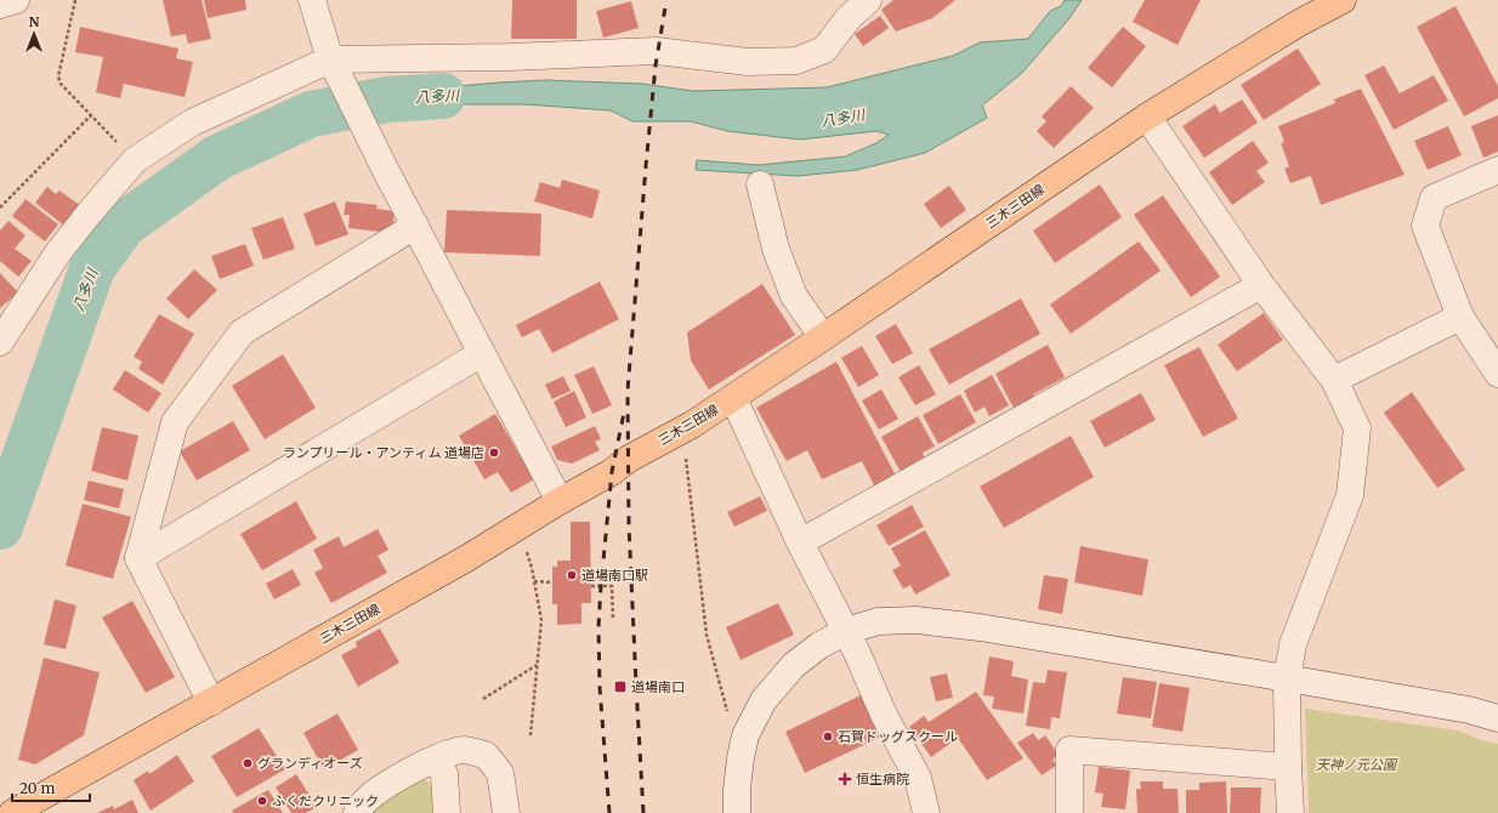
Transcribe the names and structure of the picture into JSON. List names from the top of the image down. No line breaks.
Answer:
{"streets":{"main road":["三木三田線"]},"water":["八多川"],"parks":["天神ノ元公園"],"places":{"other":["ランプリール・アンティム 道場店","道場南口駅","石賀ドッグスクール","グランディオーズ","ふくだクリニック"],"transit":["道場南口"],"health":["恒生病院"]},"scale_bar":"20 m","north":"top"}
